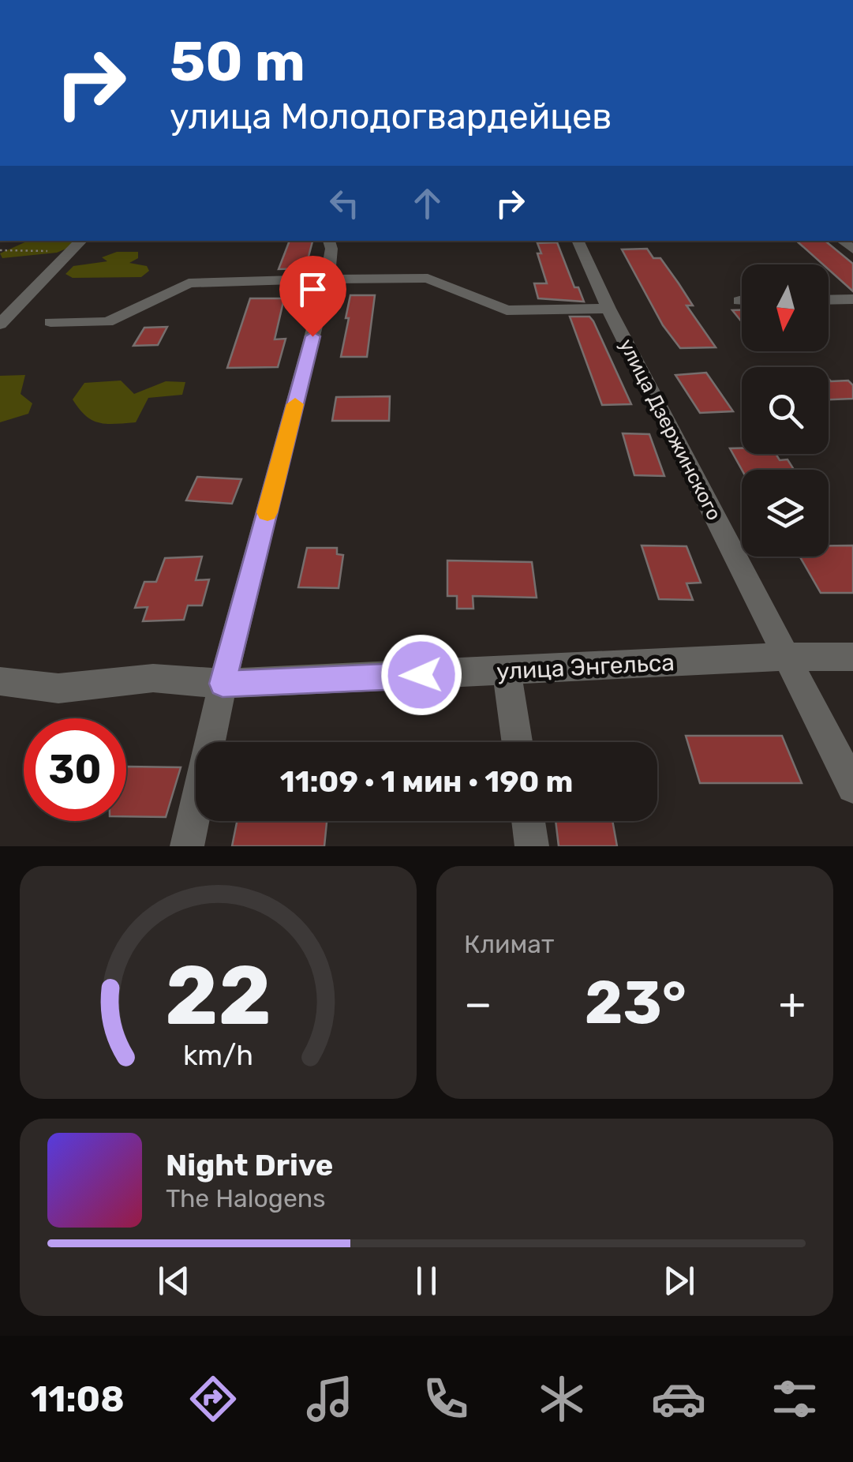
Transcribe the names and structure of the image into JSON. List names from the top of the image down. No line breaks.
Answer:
{"streets":{"street":["улица Дзержинского","улица Энгельса"]},"crossings":[["улица Дзержинского","улица Энгельса"]],"north":"bottom","page":{"turn":["50 m","улица Молодогвардейцев"],"limit":"30","trip":"11:09 · 1 мин · 190 m","tile":"Климат","heat":["−","23°","+"],"song":["Night Drive","The Halogens"],"tabs":"11:08","gauge":["22","km/h"]}}
